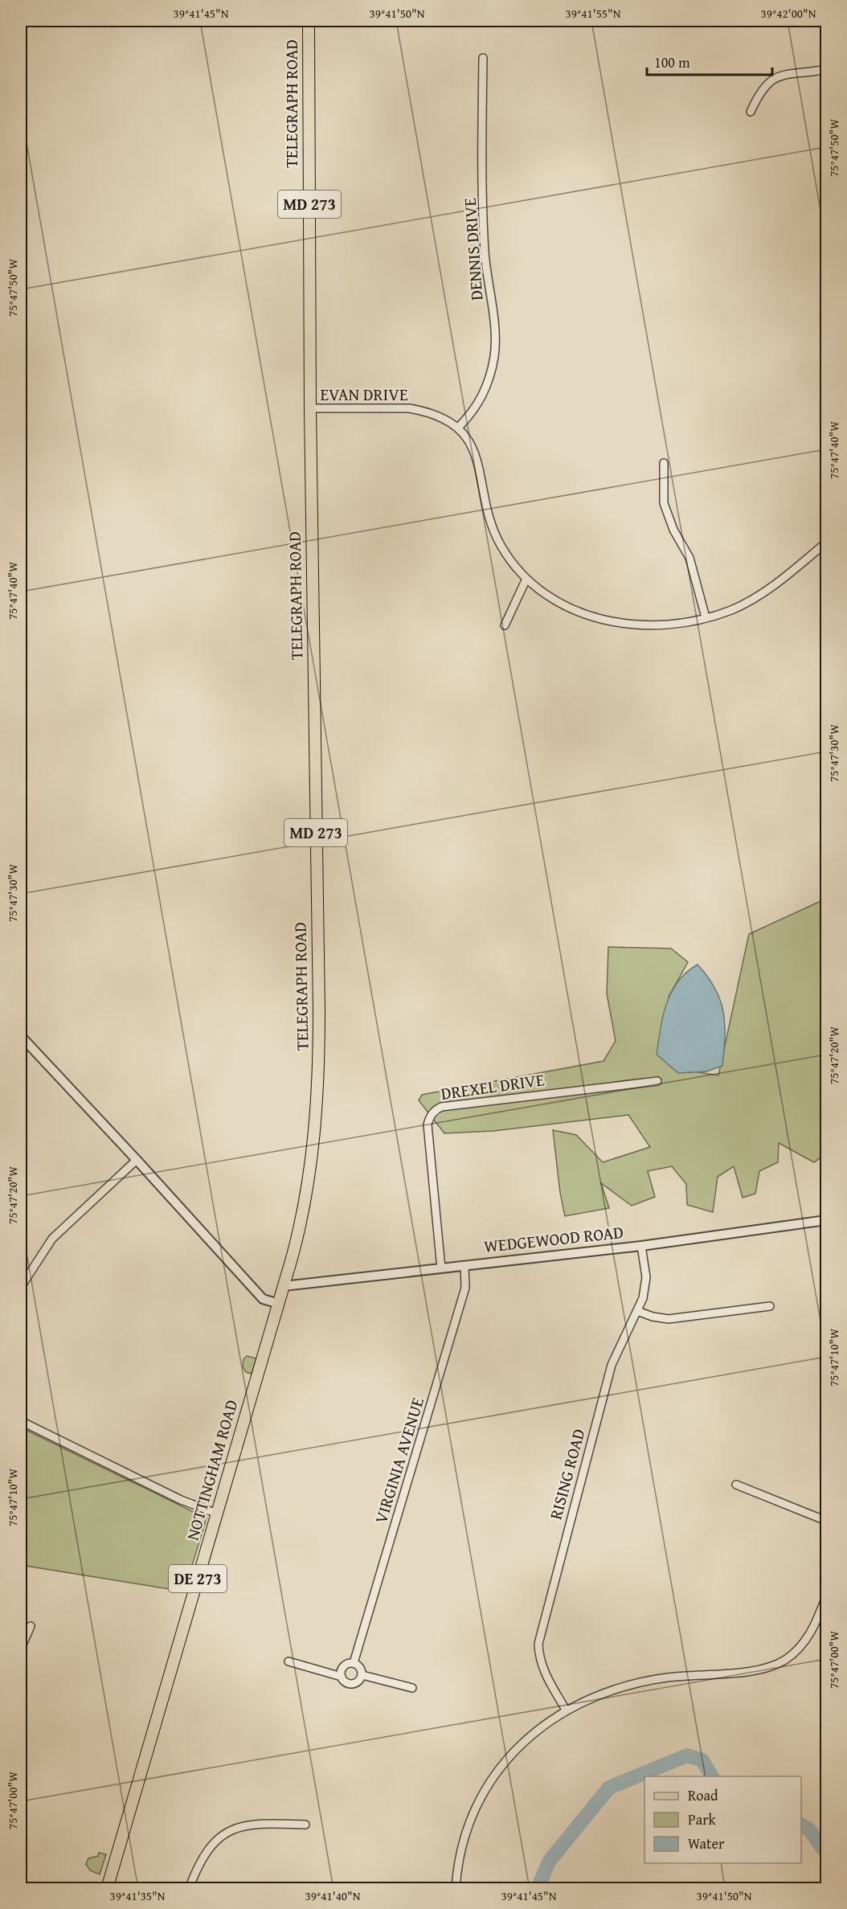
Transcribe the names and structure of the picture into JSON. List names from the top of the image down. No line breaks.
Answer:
{"streets":{"main road":["TELEGRAPH ROAD","MD 273","NOTTINGHAM ROAD","DE 273"],"street":["DENNIS DRIVE","EVAN DRIVE","DREXEL DRIVE","WEDGEWOOD ROAD","VIRGINIA AVENUE","RISING ROAD"]},"crossings":[["TELEGRAPH ROAD","EVAN DRIVE"],["TELEGRAPH ROAD","NOTTINGHAM ROAD"],["DENNIS DRIVE","EVAN DRIVE"],["DREXEL DRIVE","WEDGEWOOD ROAD"],["WEDGEWOOD ROAD","VIRGINIA AVENUE"],["WEDGEWOOD ROAD","NOTTINGHAM ROAD"],["WEDGEWOOD ROAD","RISING ROAD"]],"legend":["Road","Park","Water"],"scale_bar":"100 m","coordinates":["39°41'45\"N","39°41'50\"N","39°41'55\"N","39°42'00\"N","75°47'50\"W","75°47'40\"W","75°47'30\"W","75°47'20\"W","75°47'10\"W","75°47'00\"W","39°41'35\"N","39°41'40\"N"]}
